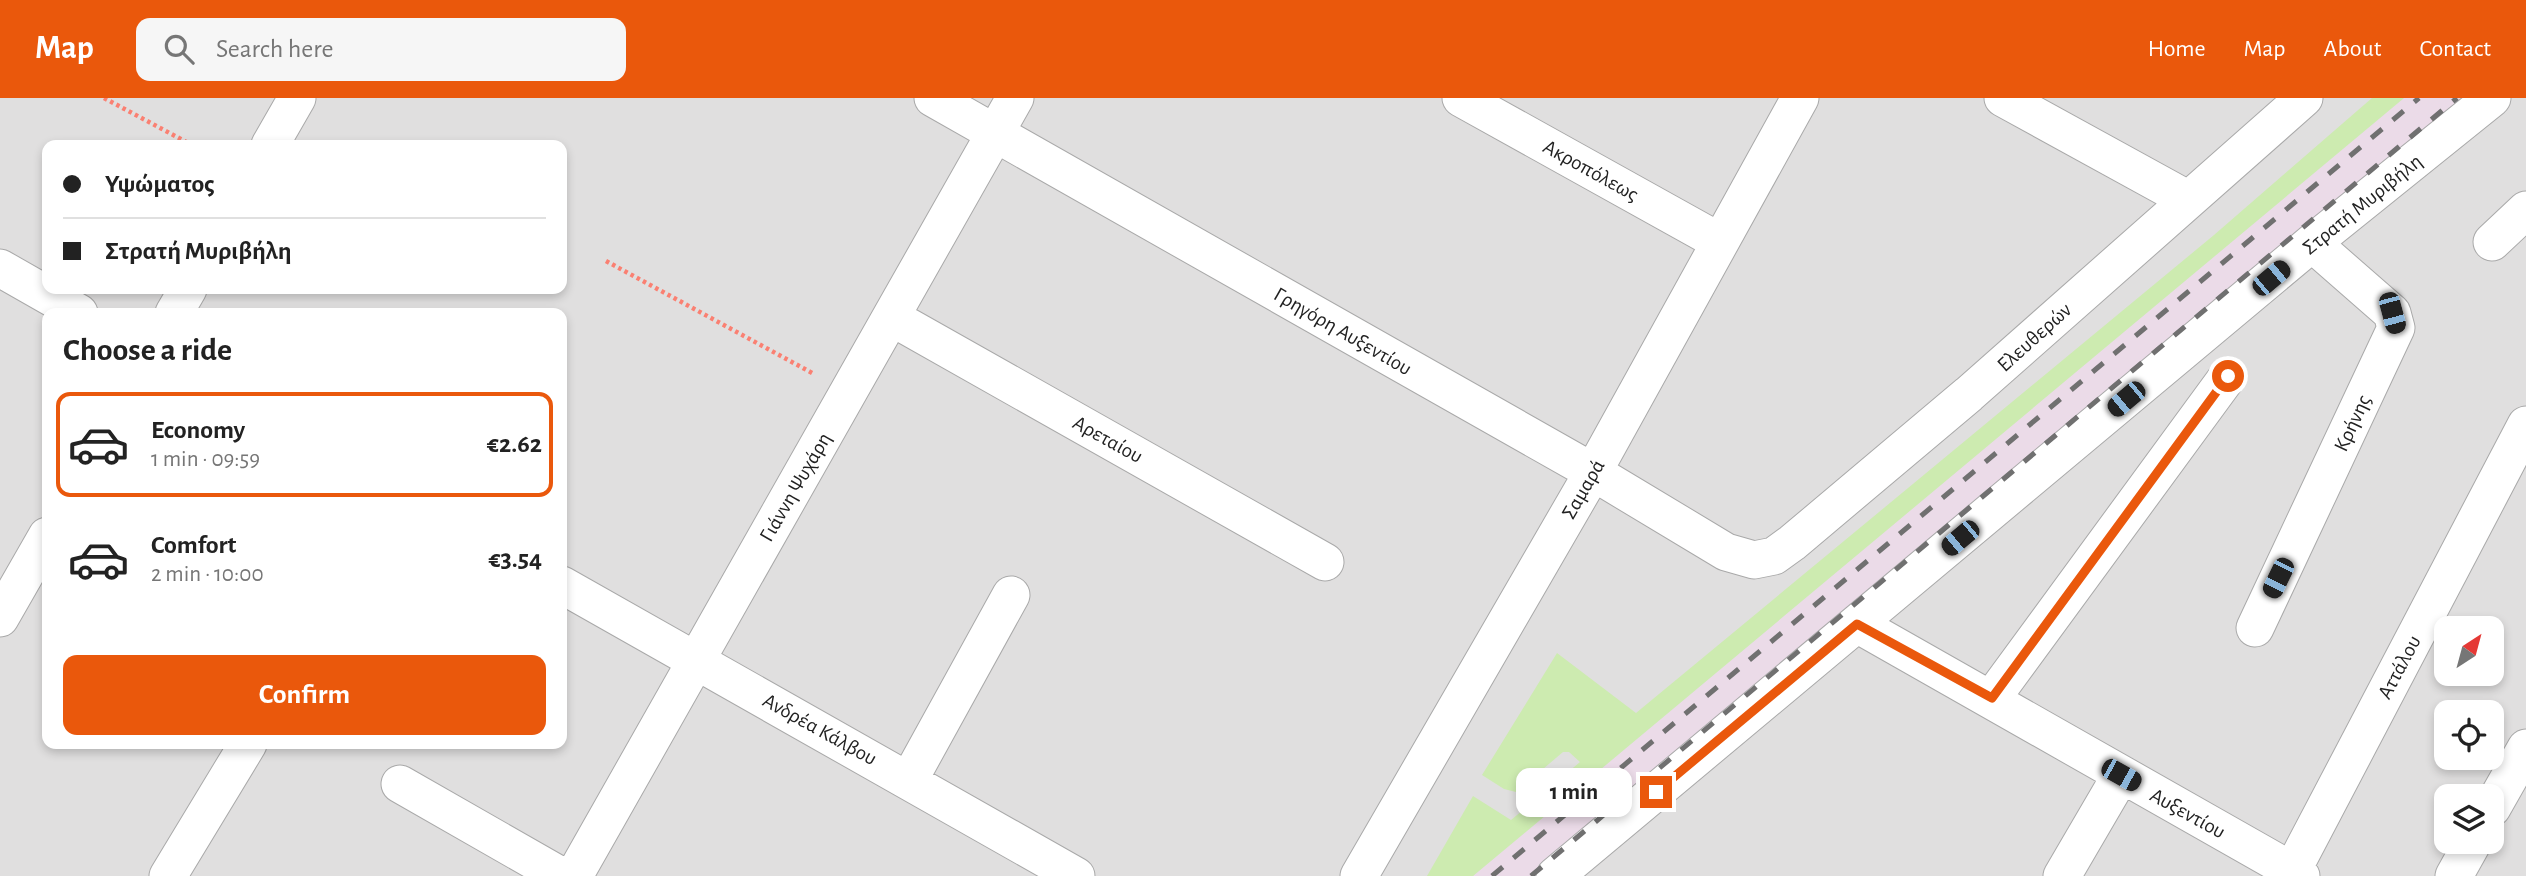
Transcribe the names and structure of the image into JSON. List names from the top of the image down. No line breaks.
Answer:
{"streets":{"street":["Ακροπόλεως","Στρατή Μυριβήλη","Γρηγόρη Αυξεντίου","Ελευθερών","Κρήνης","Αρεταίου","Γιάννη Ψυχάρη","Σαμαρά","Αττάλου","Ανδρέα Κάλβου","Αυξεντίου"]},"crossings":[["Ακροπόλεως","Σαμαρά"],["Στρατή Μυριβήλη","Κρήνης"],["Στρατή Μυριβήλη","Αυξεντίου"],["Γρηγόρη Αυξεντίου","Ελευθερών"],["Γρηγόρη Αυξεντίου","Γιάννη Ψυχάρη"],["Γρηγόρη Αυξεντίου","Σαμαρά"],["Αρεταίου","Γιάννη Ψυχάρη"],["Γιάννη Ψυχάρη","Ανδρέα Κάλβου"],["Αττάλου","Αυξεντίου"]],"north":"top right","page":{"header":"Map","search":"Search here","nav":["Home","Map","About","Contact"],"banner":["Υψώματος","Στρατή Μυριβήλη"],"heading":"Choose a ride","list":[{"name":"Economy","note":"1 min · 09:59","value":"€2.62"},{"name":"Comfort","note":"2 min · 10:00","value":"€3.54"}],"buttons":"Confirm","bubble":"1 min"}}
